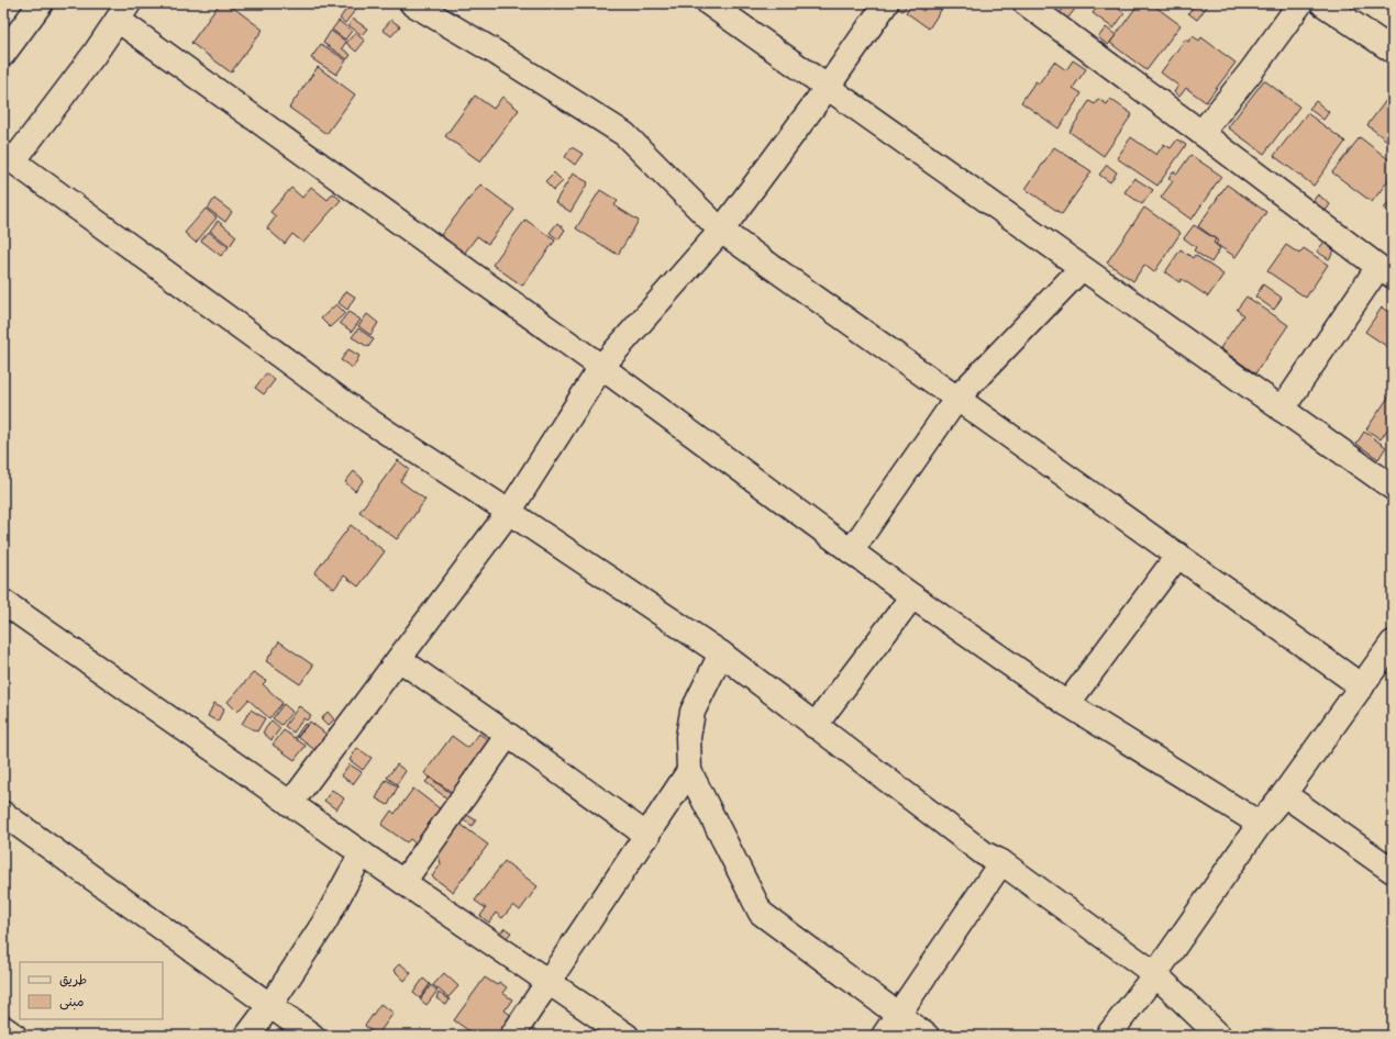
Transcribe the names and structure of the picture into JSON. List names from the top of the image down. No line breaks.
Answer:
{"legend":["طريق","مبنى"]}
